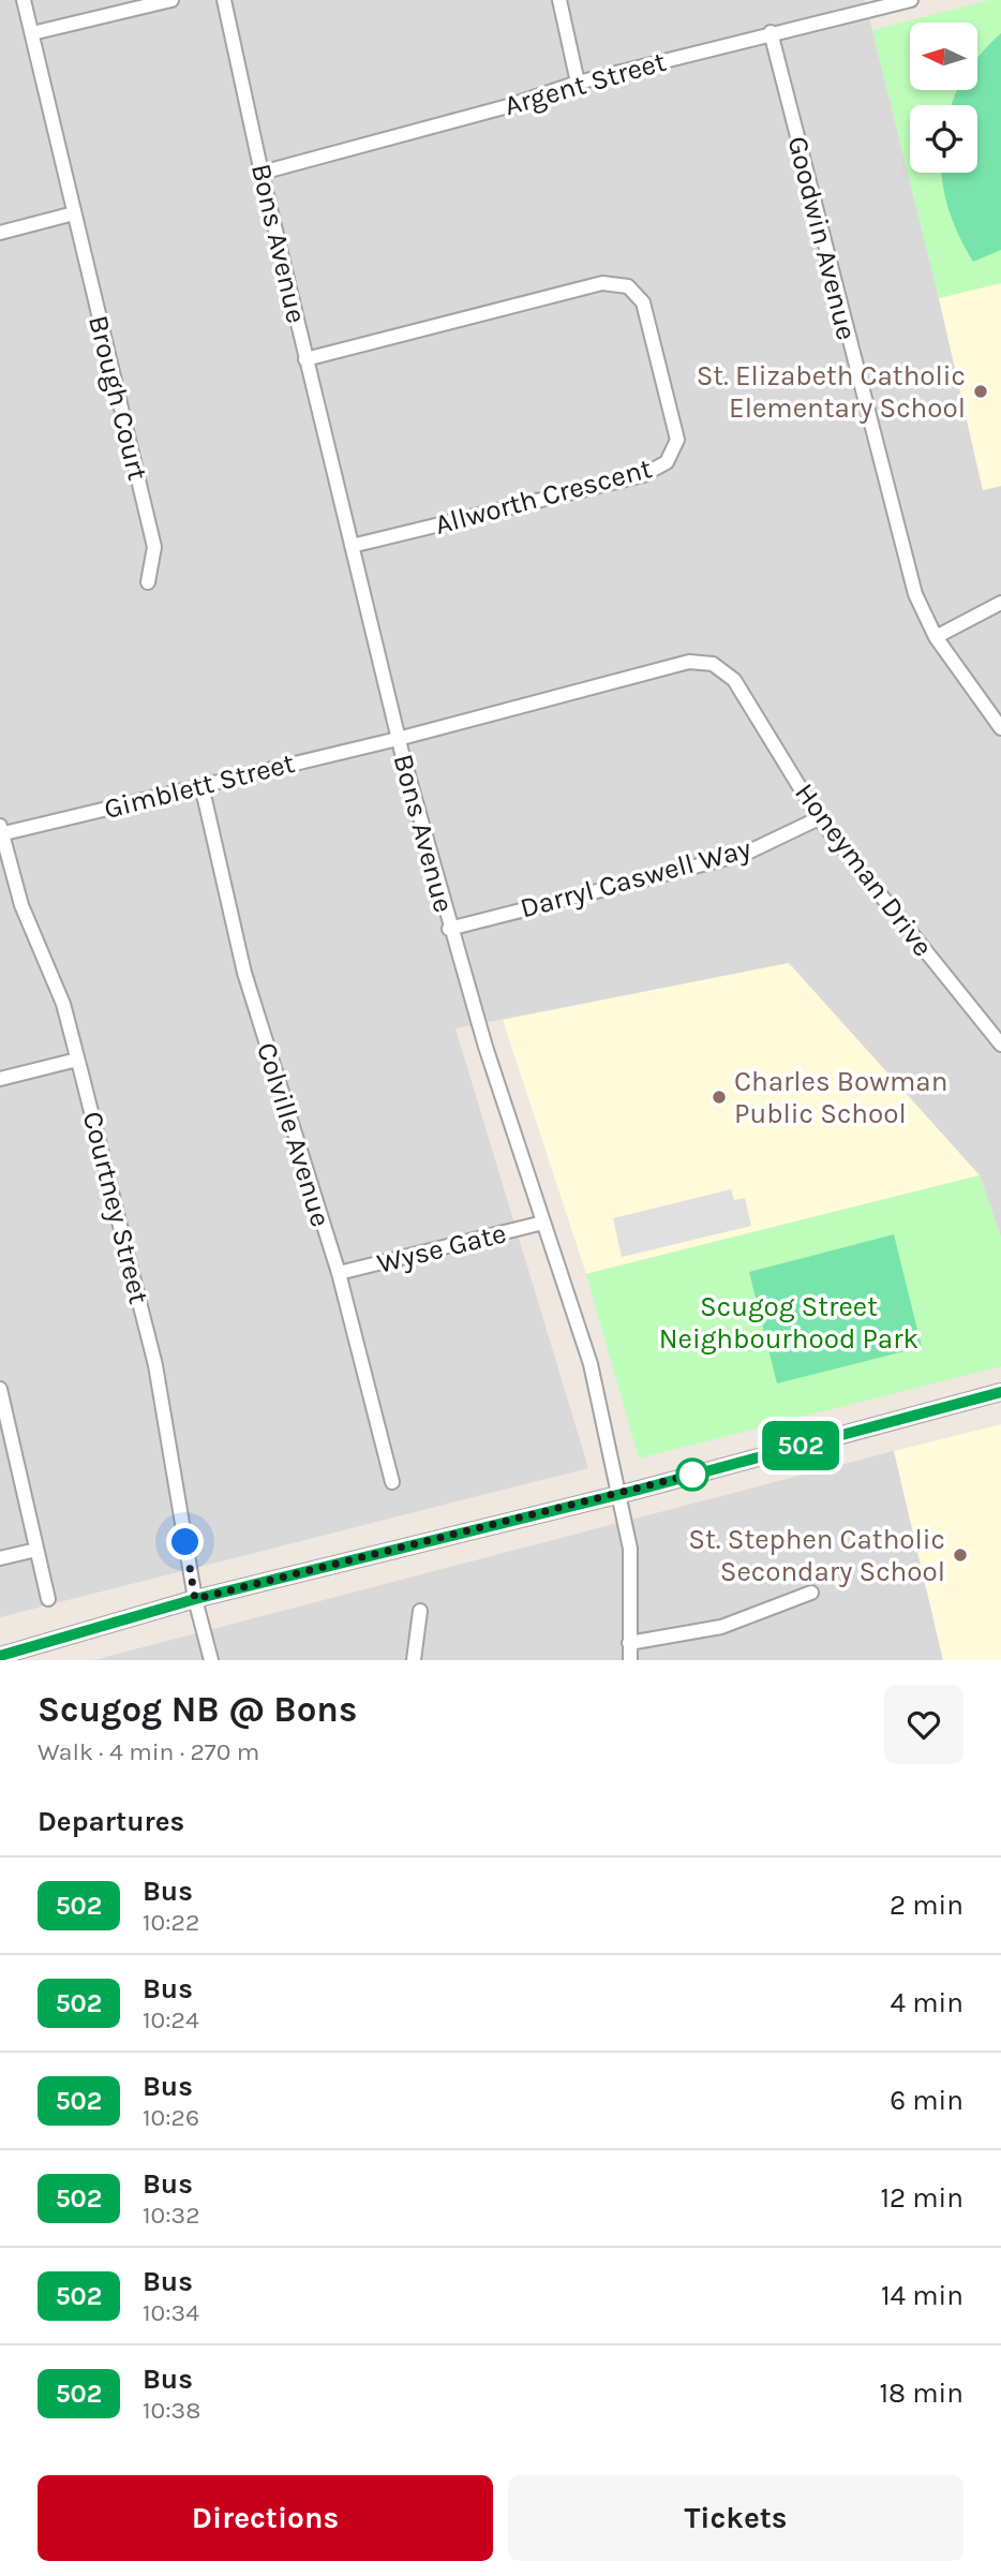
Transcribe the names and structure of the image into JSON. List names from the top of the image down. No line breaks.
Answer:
{"streets":{"street":["Argent Street","Goodwin Avenue","Bons Avenue","Brough Court","Allworth Crescent","Gimblett Street","Honeyman Drive","Darryl Caswell Way","Colville Avenue","Courtney Street","Wyse Gate"]},"crossings":[["Argent Street","Goodwin Avenue"],["Argent Street","Bons Avenue"],["Bons Avenue","Allworth Crescent"],["Bons Avenue","Gimblett Street"],["Bons Avenue","Honeyman Drive"],["Bons Avenue","Darryl Caswell Way"],["Bons Avenue","Wyse Gate"],["Gimblett Street","Honeyman Drive"],["Gimblett Street","Colville Avenue"],["Gimblett Street","Courtney Street"],["Honeyman Drive","Darryl Caswell Way"],["Colville Avenue","Wyse Gate"]],"parks":["Scugog Street Neighbourhood Park"],"places":["St. Elizabeth Catholic Elementary School","Charles Bowman Public School","St. Stephen Catholic Secondary School"],"lines":["bus line 502"],"north":"left","page":{"on_map":"502","heading":[["Scugog NB @ Bons","Walk · 4 min · 270 m"],"Departures"],"list":[{"mark":"502","name":"Bus","note":"10:22","value":"2 min"},{"mark":"502","name":"Bus","note":"10:24","value":"4 min"},{"mark":"502","name":"Bus","note":"10:26","value":"6 min"},{"mark":"502","name":"Bus","note":"10:32","value":"12 min"},{"mark":"502","name":"Bus","note":"10:34","value":"14 min"},{"mark":"502","name":"Bus","note":"10:38","value":"18 min"}],"buttons":["Directions","Tickets"]}}
